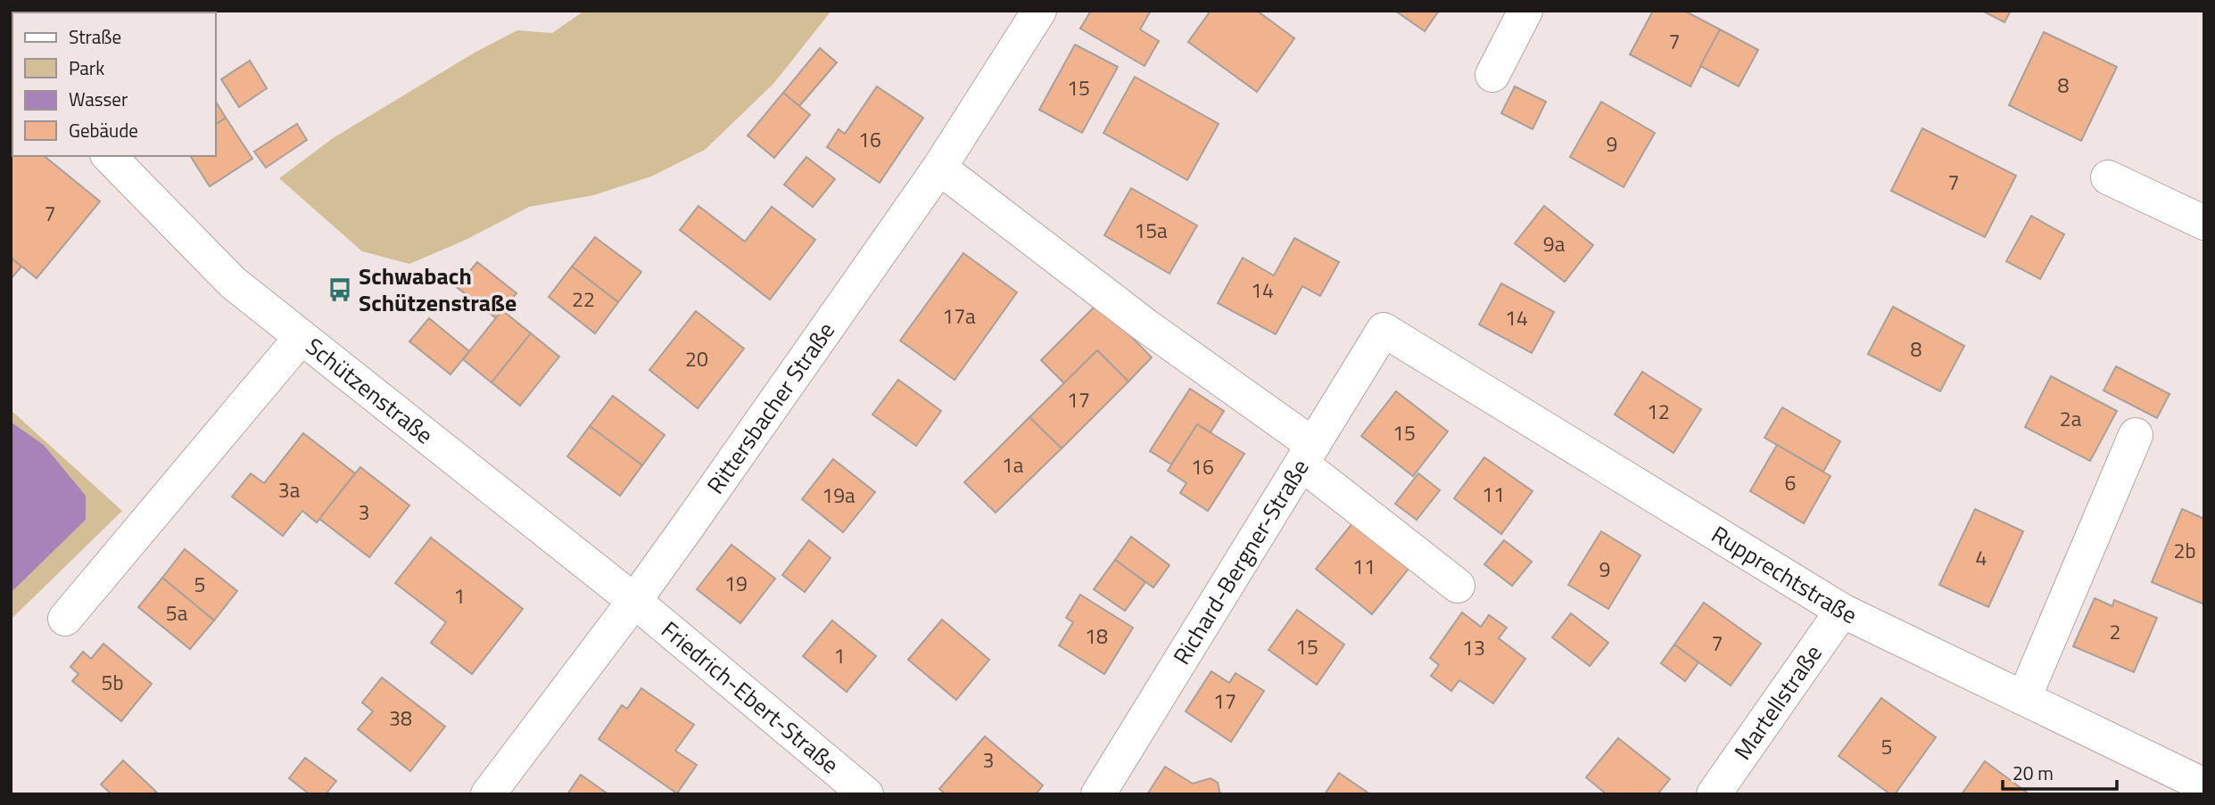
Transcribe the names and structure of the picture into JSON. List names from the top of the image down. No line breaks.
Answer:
{"streets":{"street":["Schützenstraße","Rittersbacher Straße","Richard-Bergner-Straße","Rupprechtstraße","Friedrich-Ebert-Straße","Martellstraße"]},"crossings":[["Schützenstraße","Rittersbacher Straße"],["Schützenstraße","Friedrich-Ebert-Straße"],["Rittersbacher Straße","Friedrich-Ebert-Straße"],["Richard-Bergner-Straße","Rupprechtstraße"],["Rupprechtstraße","Martellstraße"]],"places":{"bus stop":["Schwabach Schützenstraße"]},"house_numbers":["7","8","15","16","9","7","7","15a","9a","14","22","17a","14","8","20","17","12","2a","15","1a","16","6","3a","11","19a","3","2b","4","11","9","19","5","1","5a","2","18","7","15","13","1","5b","17","38","5","3"],"legend":["Straße","Park","Wasser","Gebäude"],"scale_bar":"20 m"}
